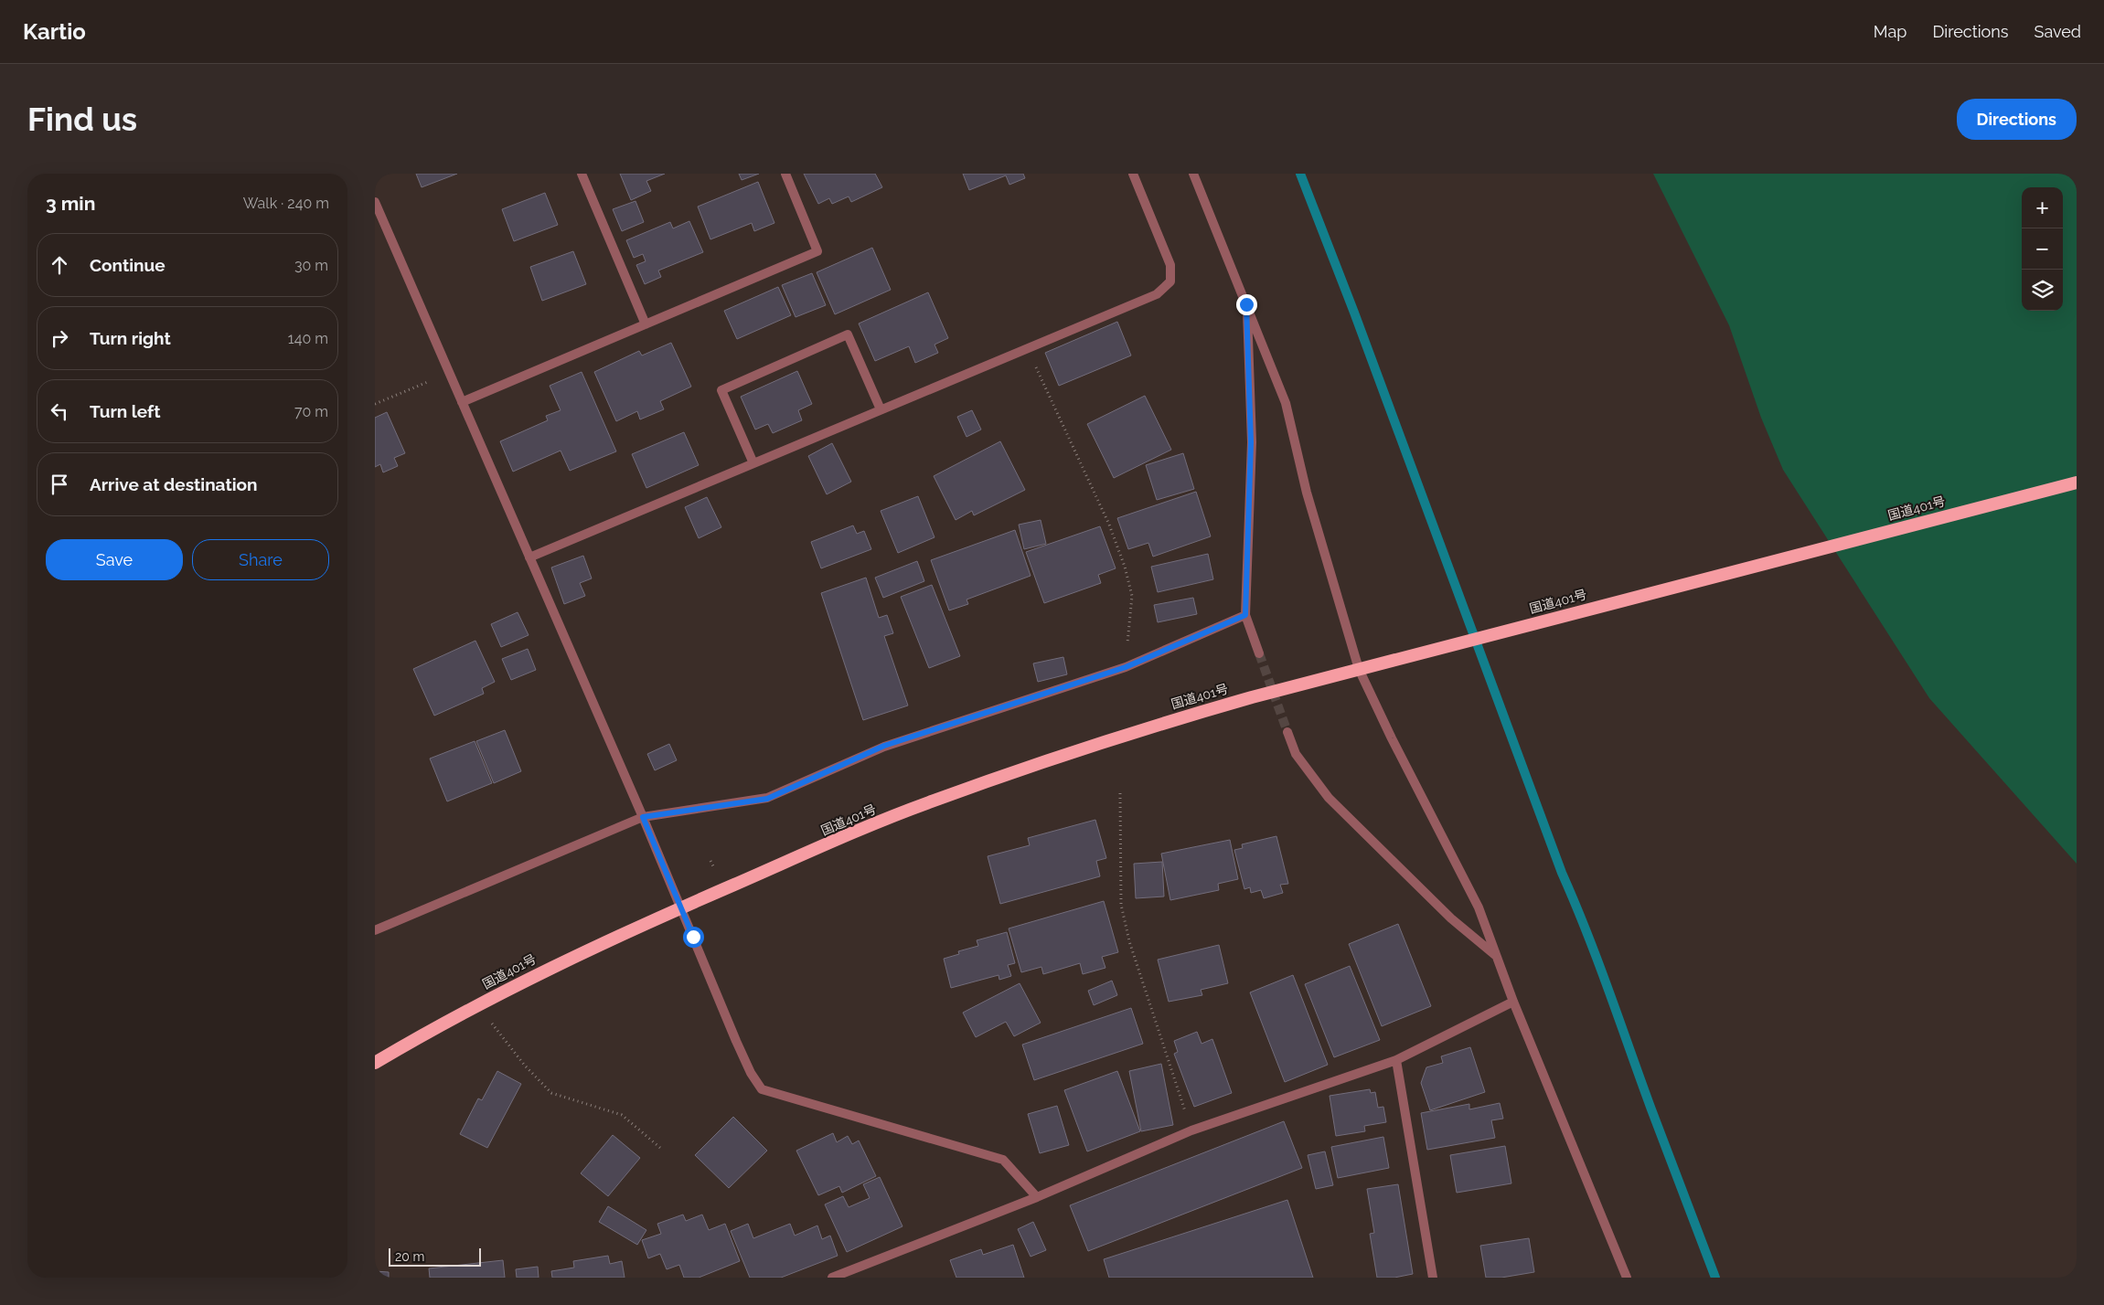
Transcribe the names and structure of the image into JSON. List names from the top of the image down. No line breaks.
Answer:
{"streets":{"highway":["国道401号"]},"scale_bar":"20 m","page":{"header":"Kartio","nav":["Map","Directions","Saved"],"buttons":["Directions",["Save","Share"]],"title":"Find us","heading":["3 min","Walk · 240 m"],"map_buttons":["+","−"],"list":[["Continue","30 m"],["Turn right","140 m"],["Turn left","70 m"],"Arrive at destination"],"scale":"20 m"}}
